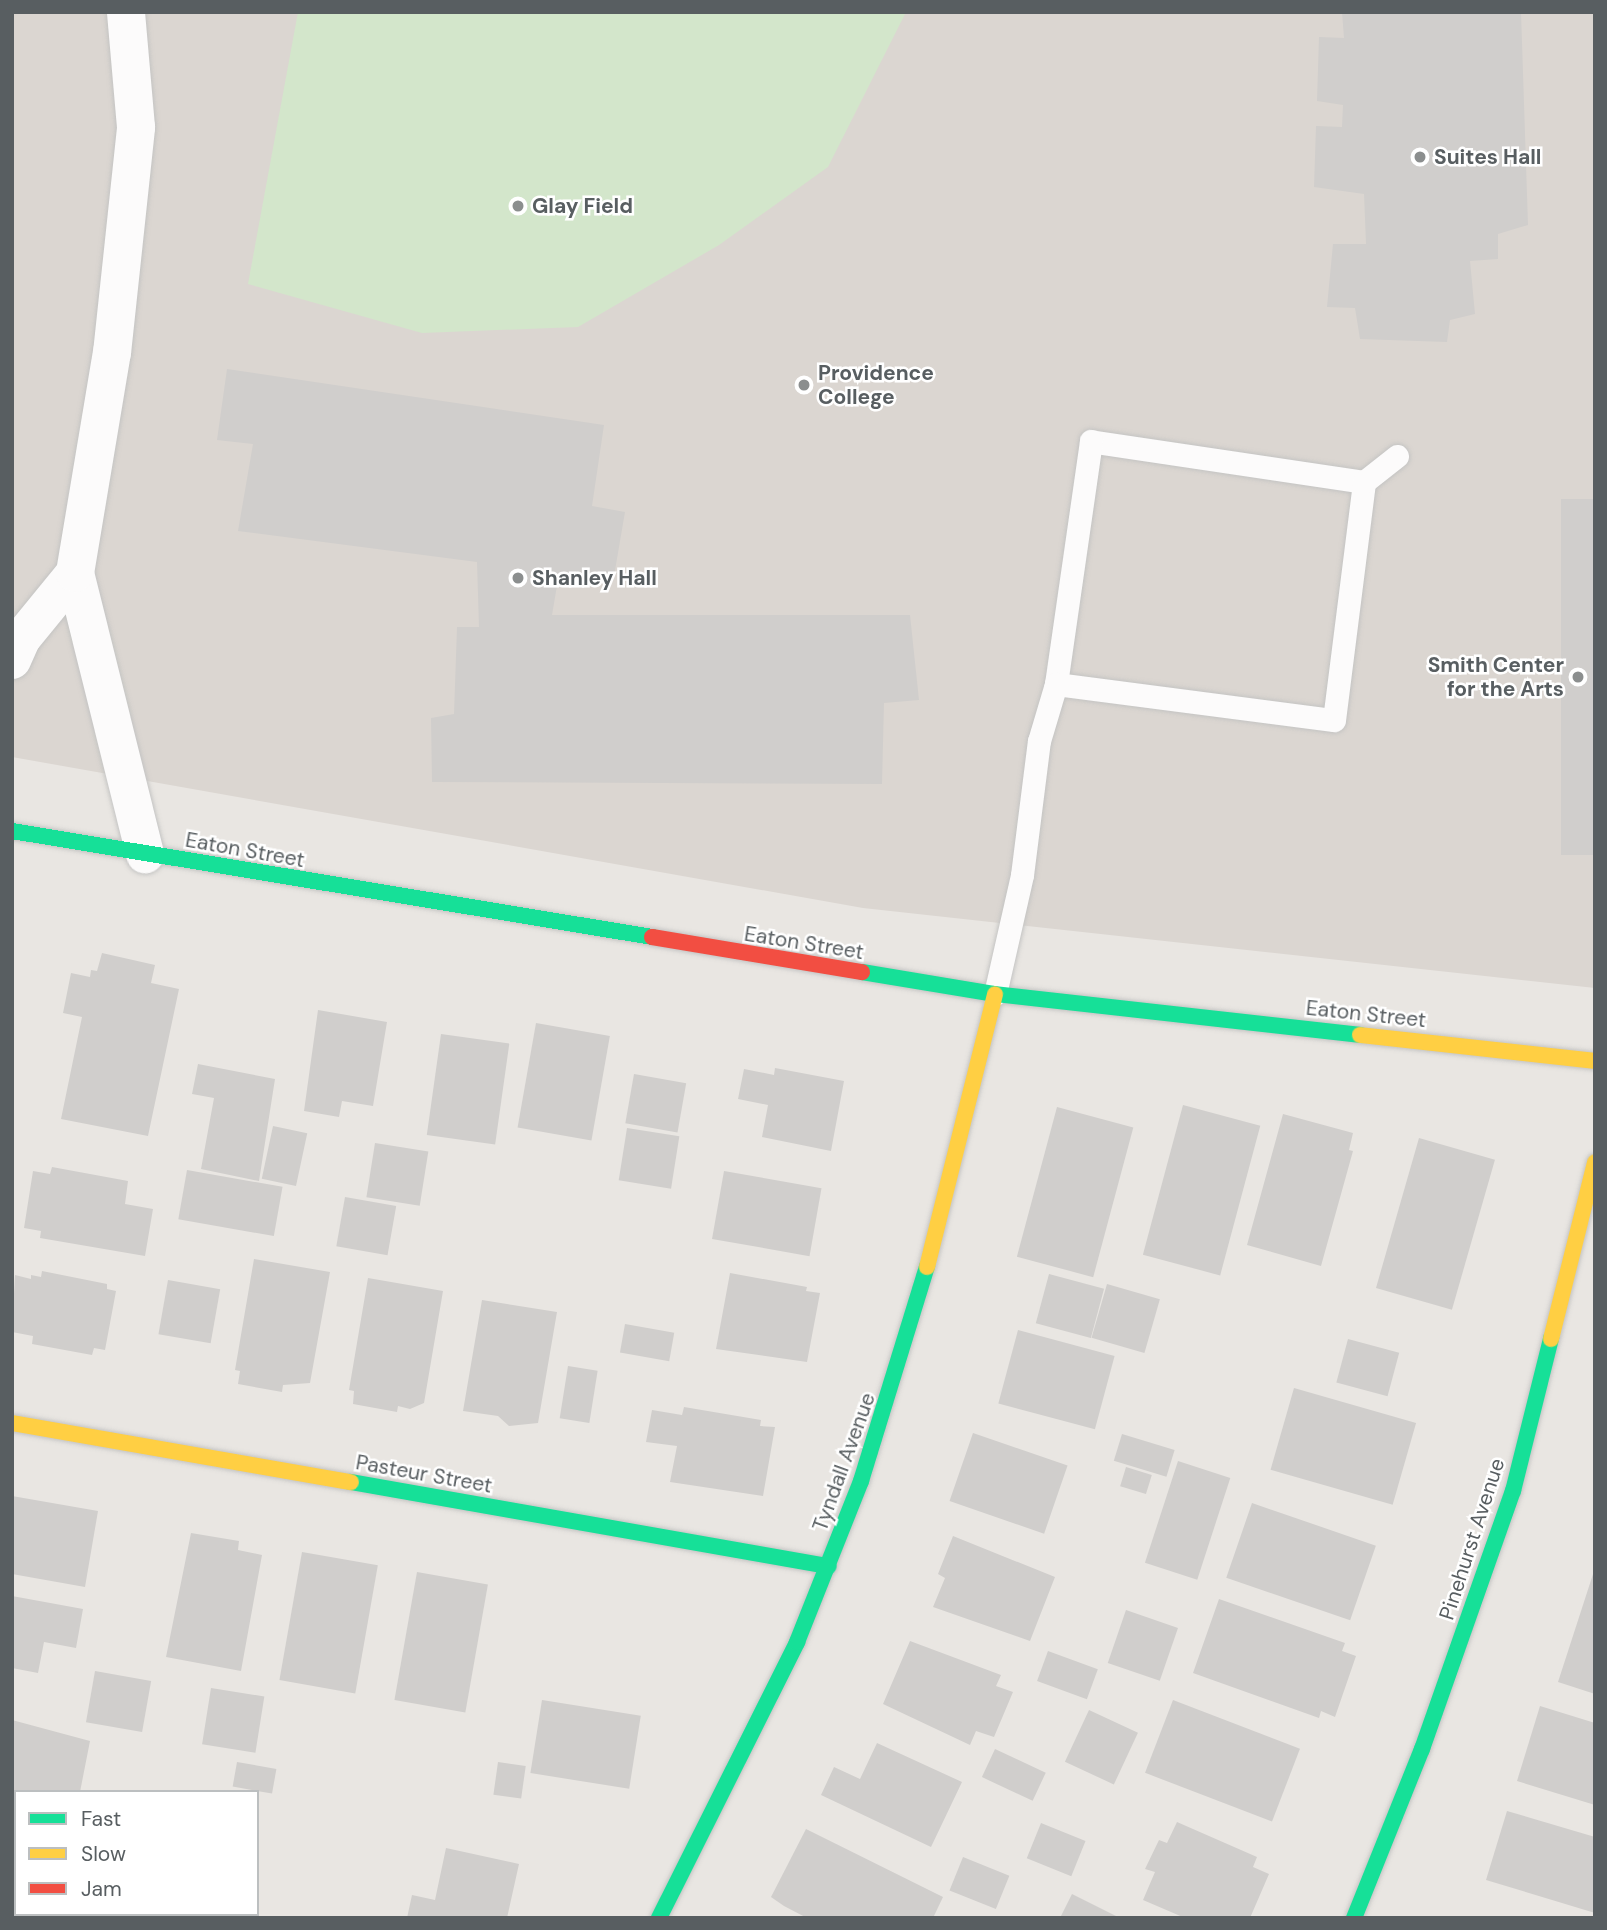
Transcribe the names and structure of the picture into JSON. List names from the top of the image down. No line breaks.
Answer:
{"streets":{"street":["Eaton Street","Tyndall Avenue","Pasteur Street","Pinehurst Avenue"]},"crossings":[["Eaton Street","Tyndall Avenue"],["Tyndall Avenue","Pasteur Street"]],"places":["Suites Hall","Glay Field","Providence College","Shanley Hall","Smith Center for the Arts"],"legend":["Fast","Slow","Jam"]}
